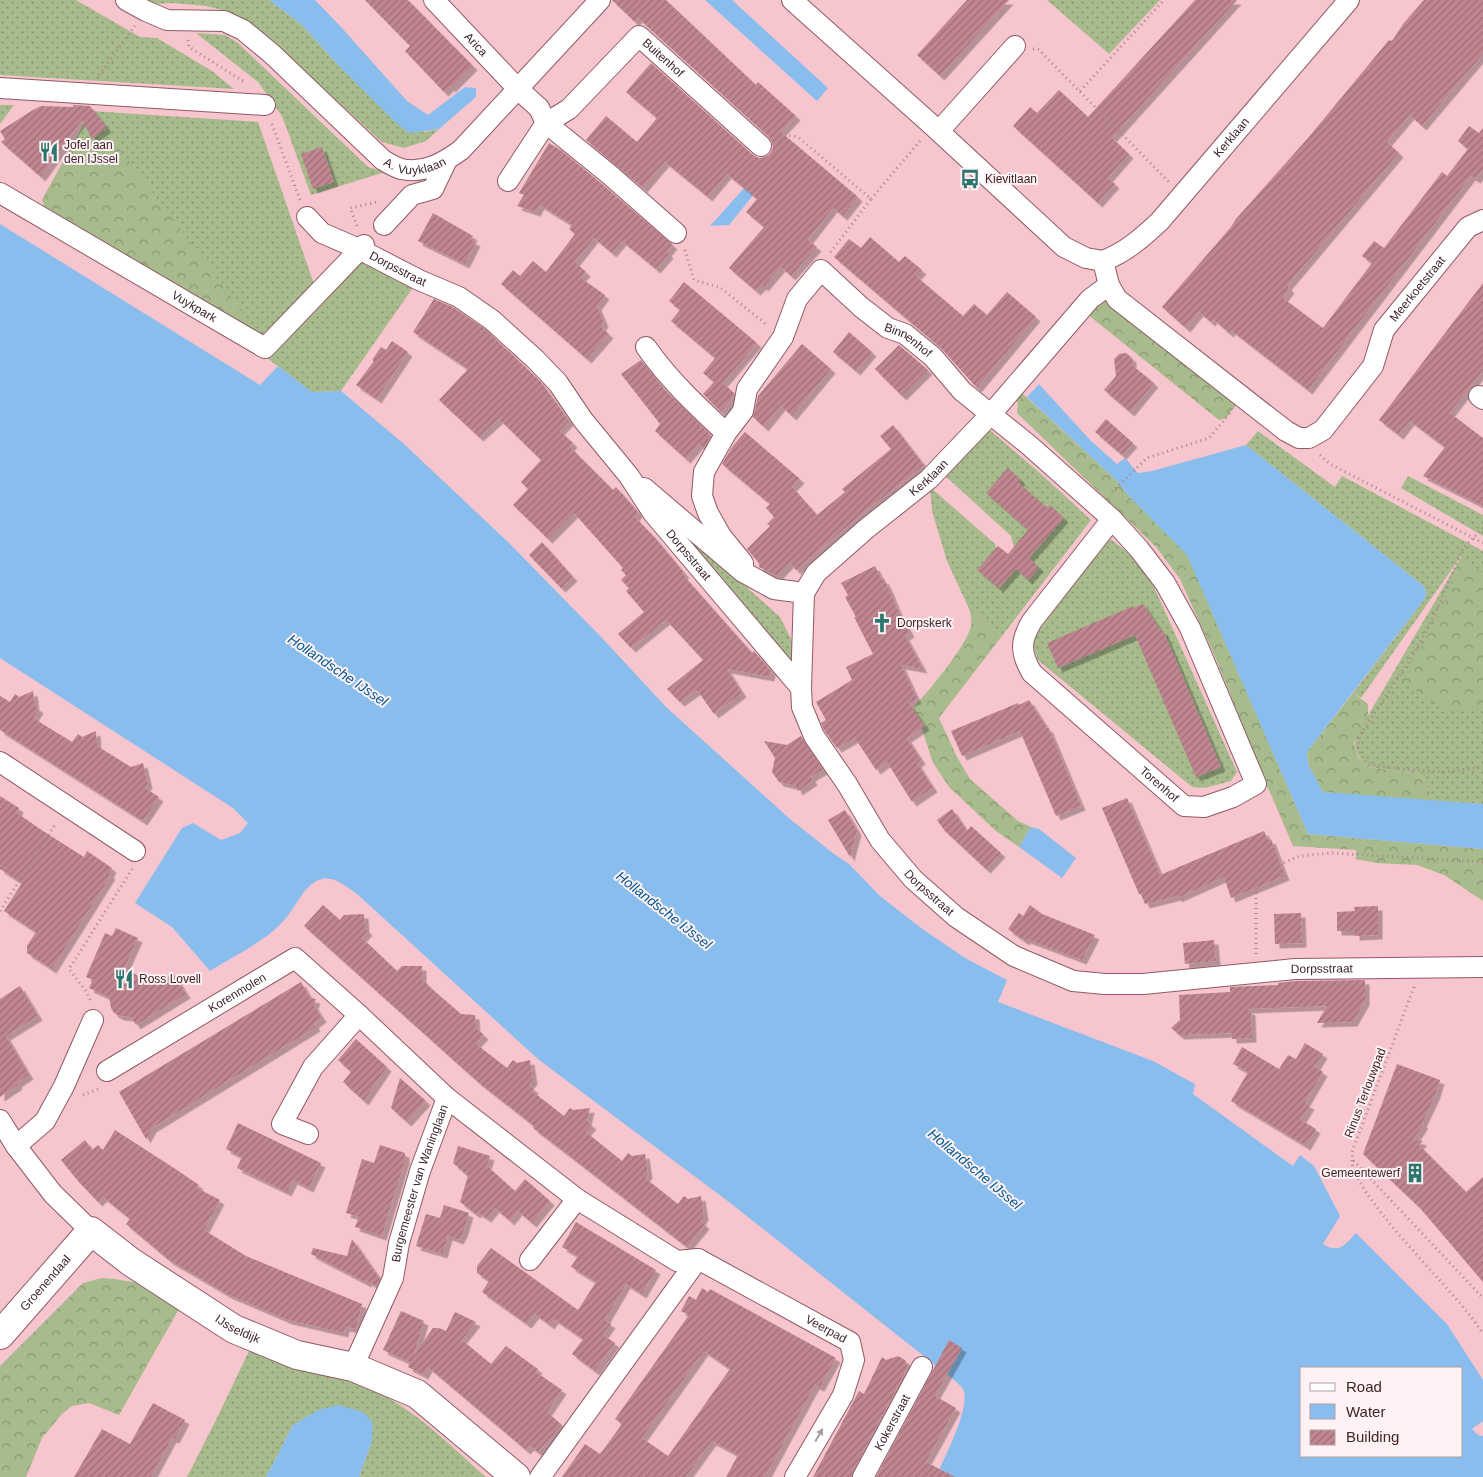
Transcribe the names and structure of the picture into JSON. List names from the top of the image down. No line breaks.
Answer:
{"streets":{"street":["Arica","Buitenhof","Kerklaan","A. Vuyklaan","Dorpsstraat","Meerkoetstraat","Vuykpark","Binnenhof","Torenhof","Korenmolen","Burgemeester van Waninglaan","Groenendaal","IJsseldijk","Veerpad","Kokerstraat"],"path":["Rinus Terlouwpad"]},"crossings":[["Arica","A. Vuyklaan"],["Kerklaan","Dorpsstraat"],["Kerklaan","Binnenhof"],["Kerklaan","Torenhof"],["Dorpsstraat","Vuykpark"],["Dorpsstraat","Rinus Terlouwpad"],["Binnenhof","Torenhof"],["Burgemeester van Waninglaan","IJsseldijk"],["Burgemeester van Waninglaan","Veerpad"],["Groenendaal","IJsseldijk"]],"water":["Hollandsche IJssel"],"places":{"restaurant":["Jofel aan den IJssel","Ross Lovell"],"bus stop":["Kievitlaan"],"church":["Dorpskerk"],"building":["Gemeentewerf"]},"legend":["Road","Water","Building"]}
